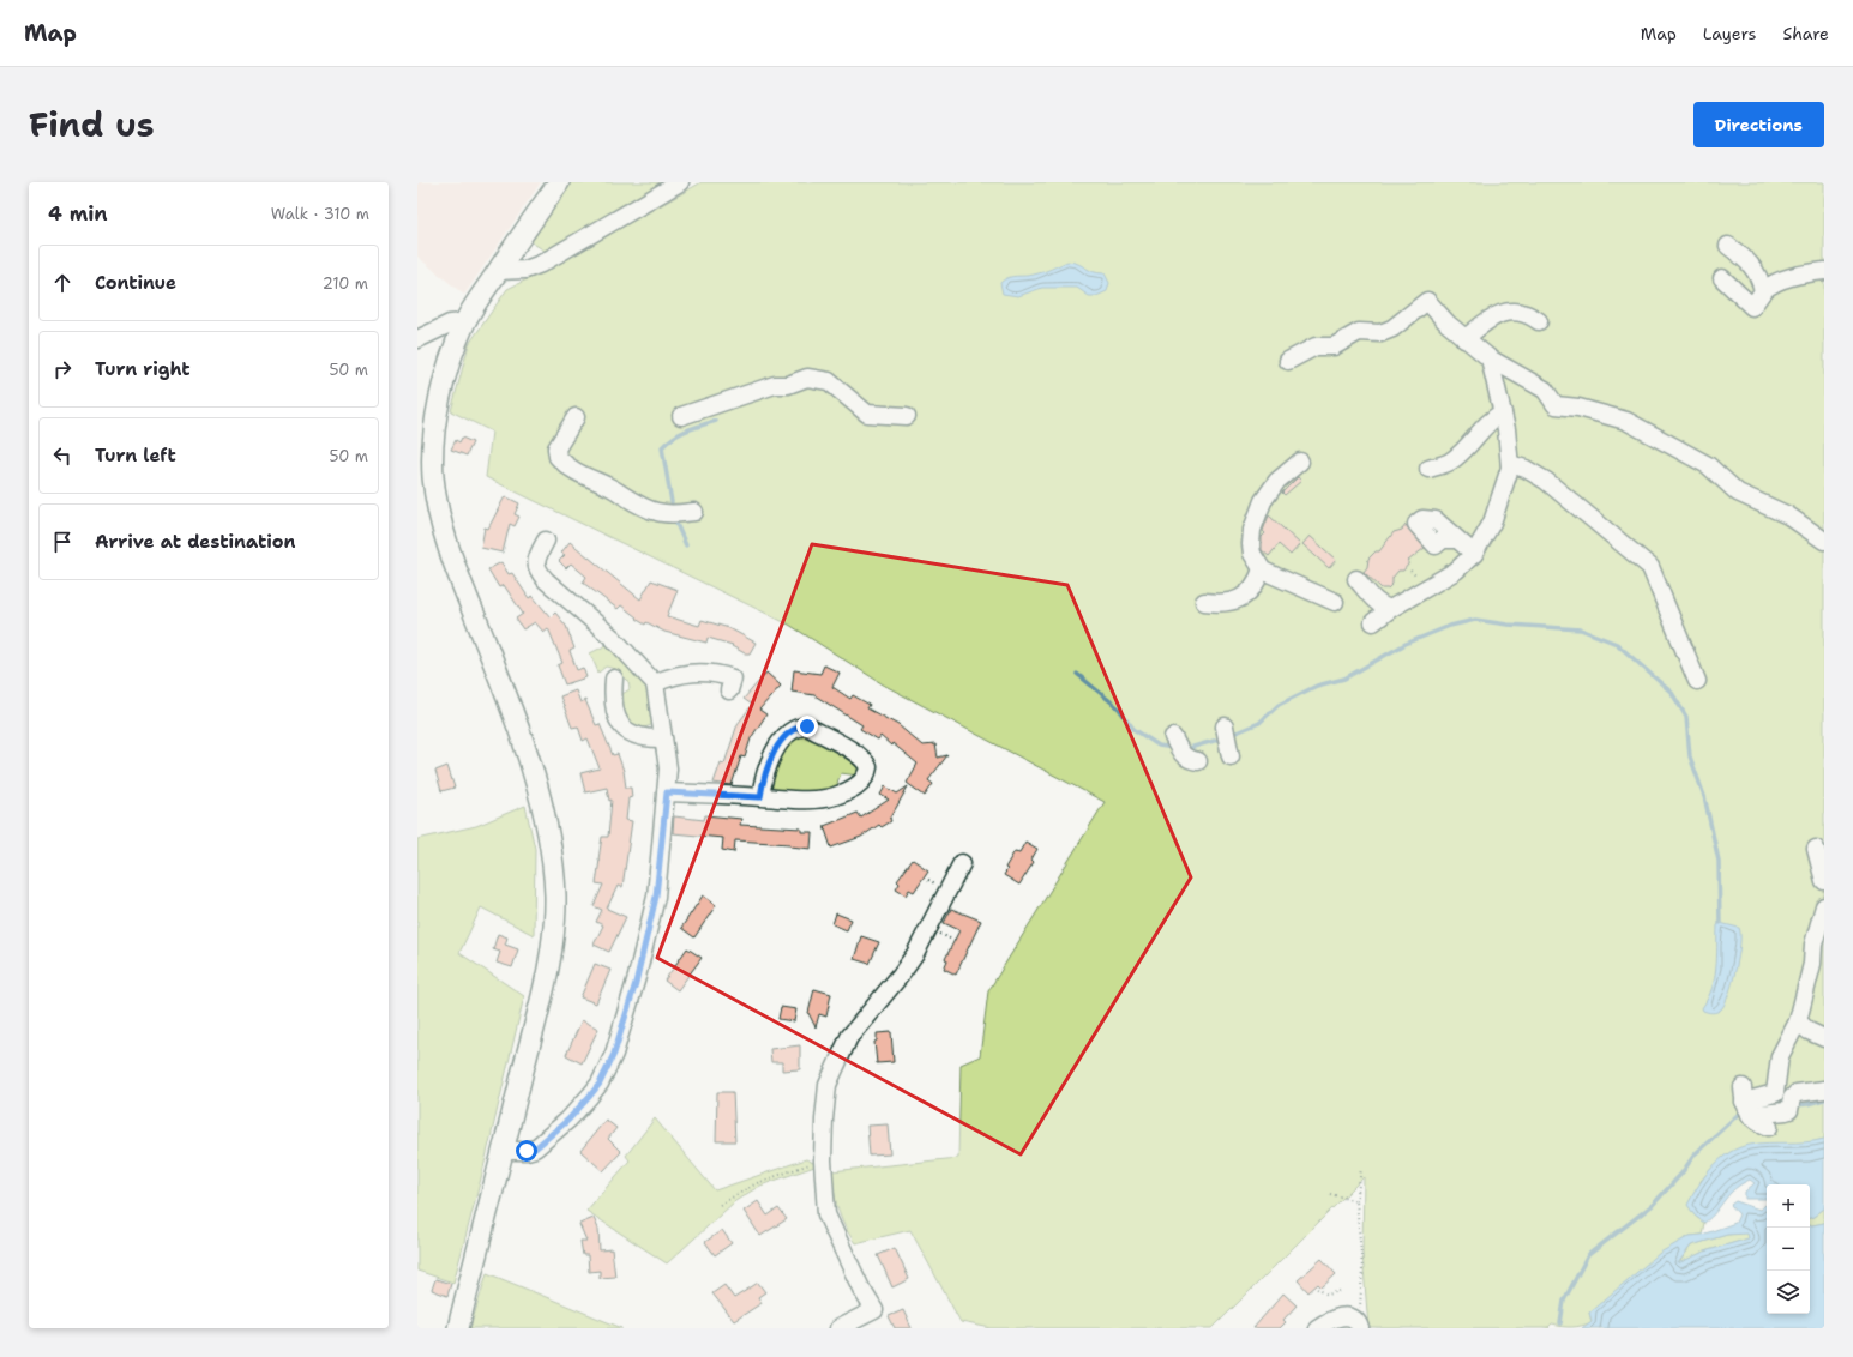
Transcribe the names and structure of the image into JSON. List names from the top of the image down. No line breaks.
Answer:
{"page":{"header":"Map","nav":["Map","Layers","Share"],"title":"Find us","buttons":"Directions","heading":["4 min","Walk · 310 m"],"list":[["Continue","210 m"],["Turn right","50 m"],["Turn left","50 m"],"Arrive at destination"],"map_buttons":["+","−"]}}
